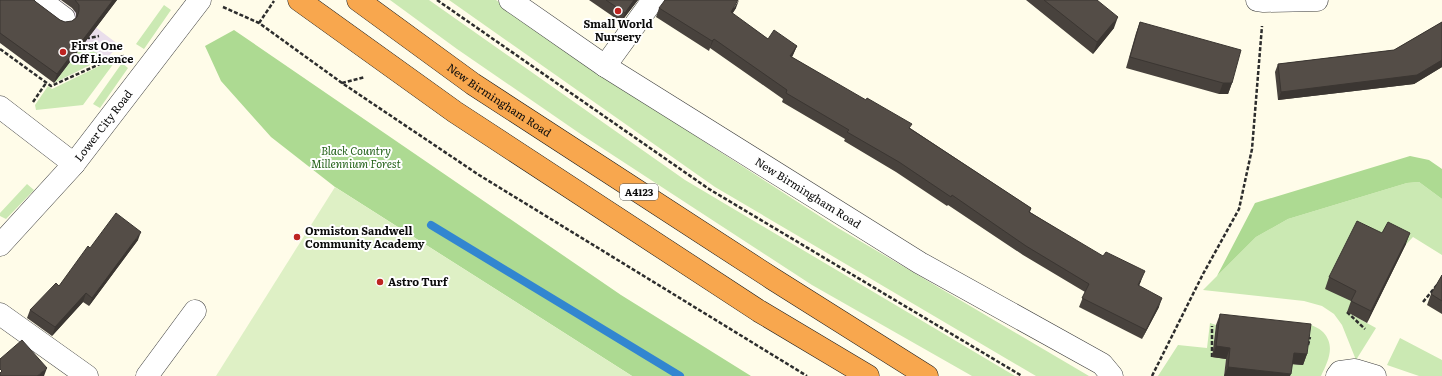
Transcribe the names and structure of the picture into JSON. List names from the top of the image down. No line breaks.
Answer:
{"streets":{"highway":["New Birmingham Road","A4123"],"street":["Lower City Road"]},"parks":["Black Country Millennium Forest"],"places":["Small World Nursery","First One Off Licence","Ormiston Sandwell Community Academy","Astro Turf"]}
